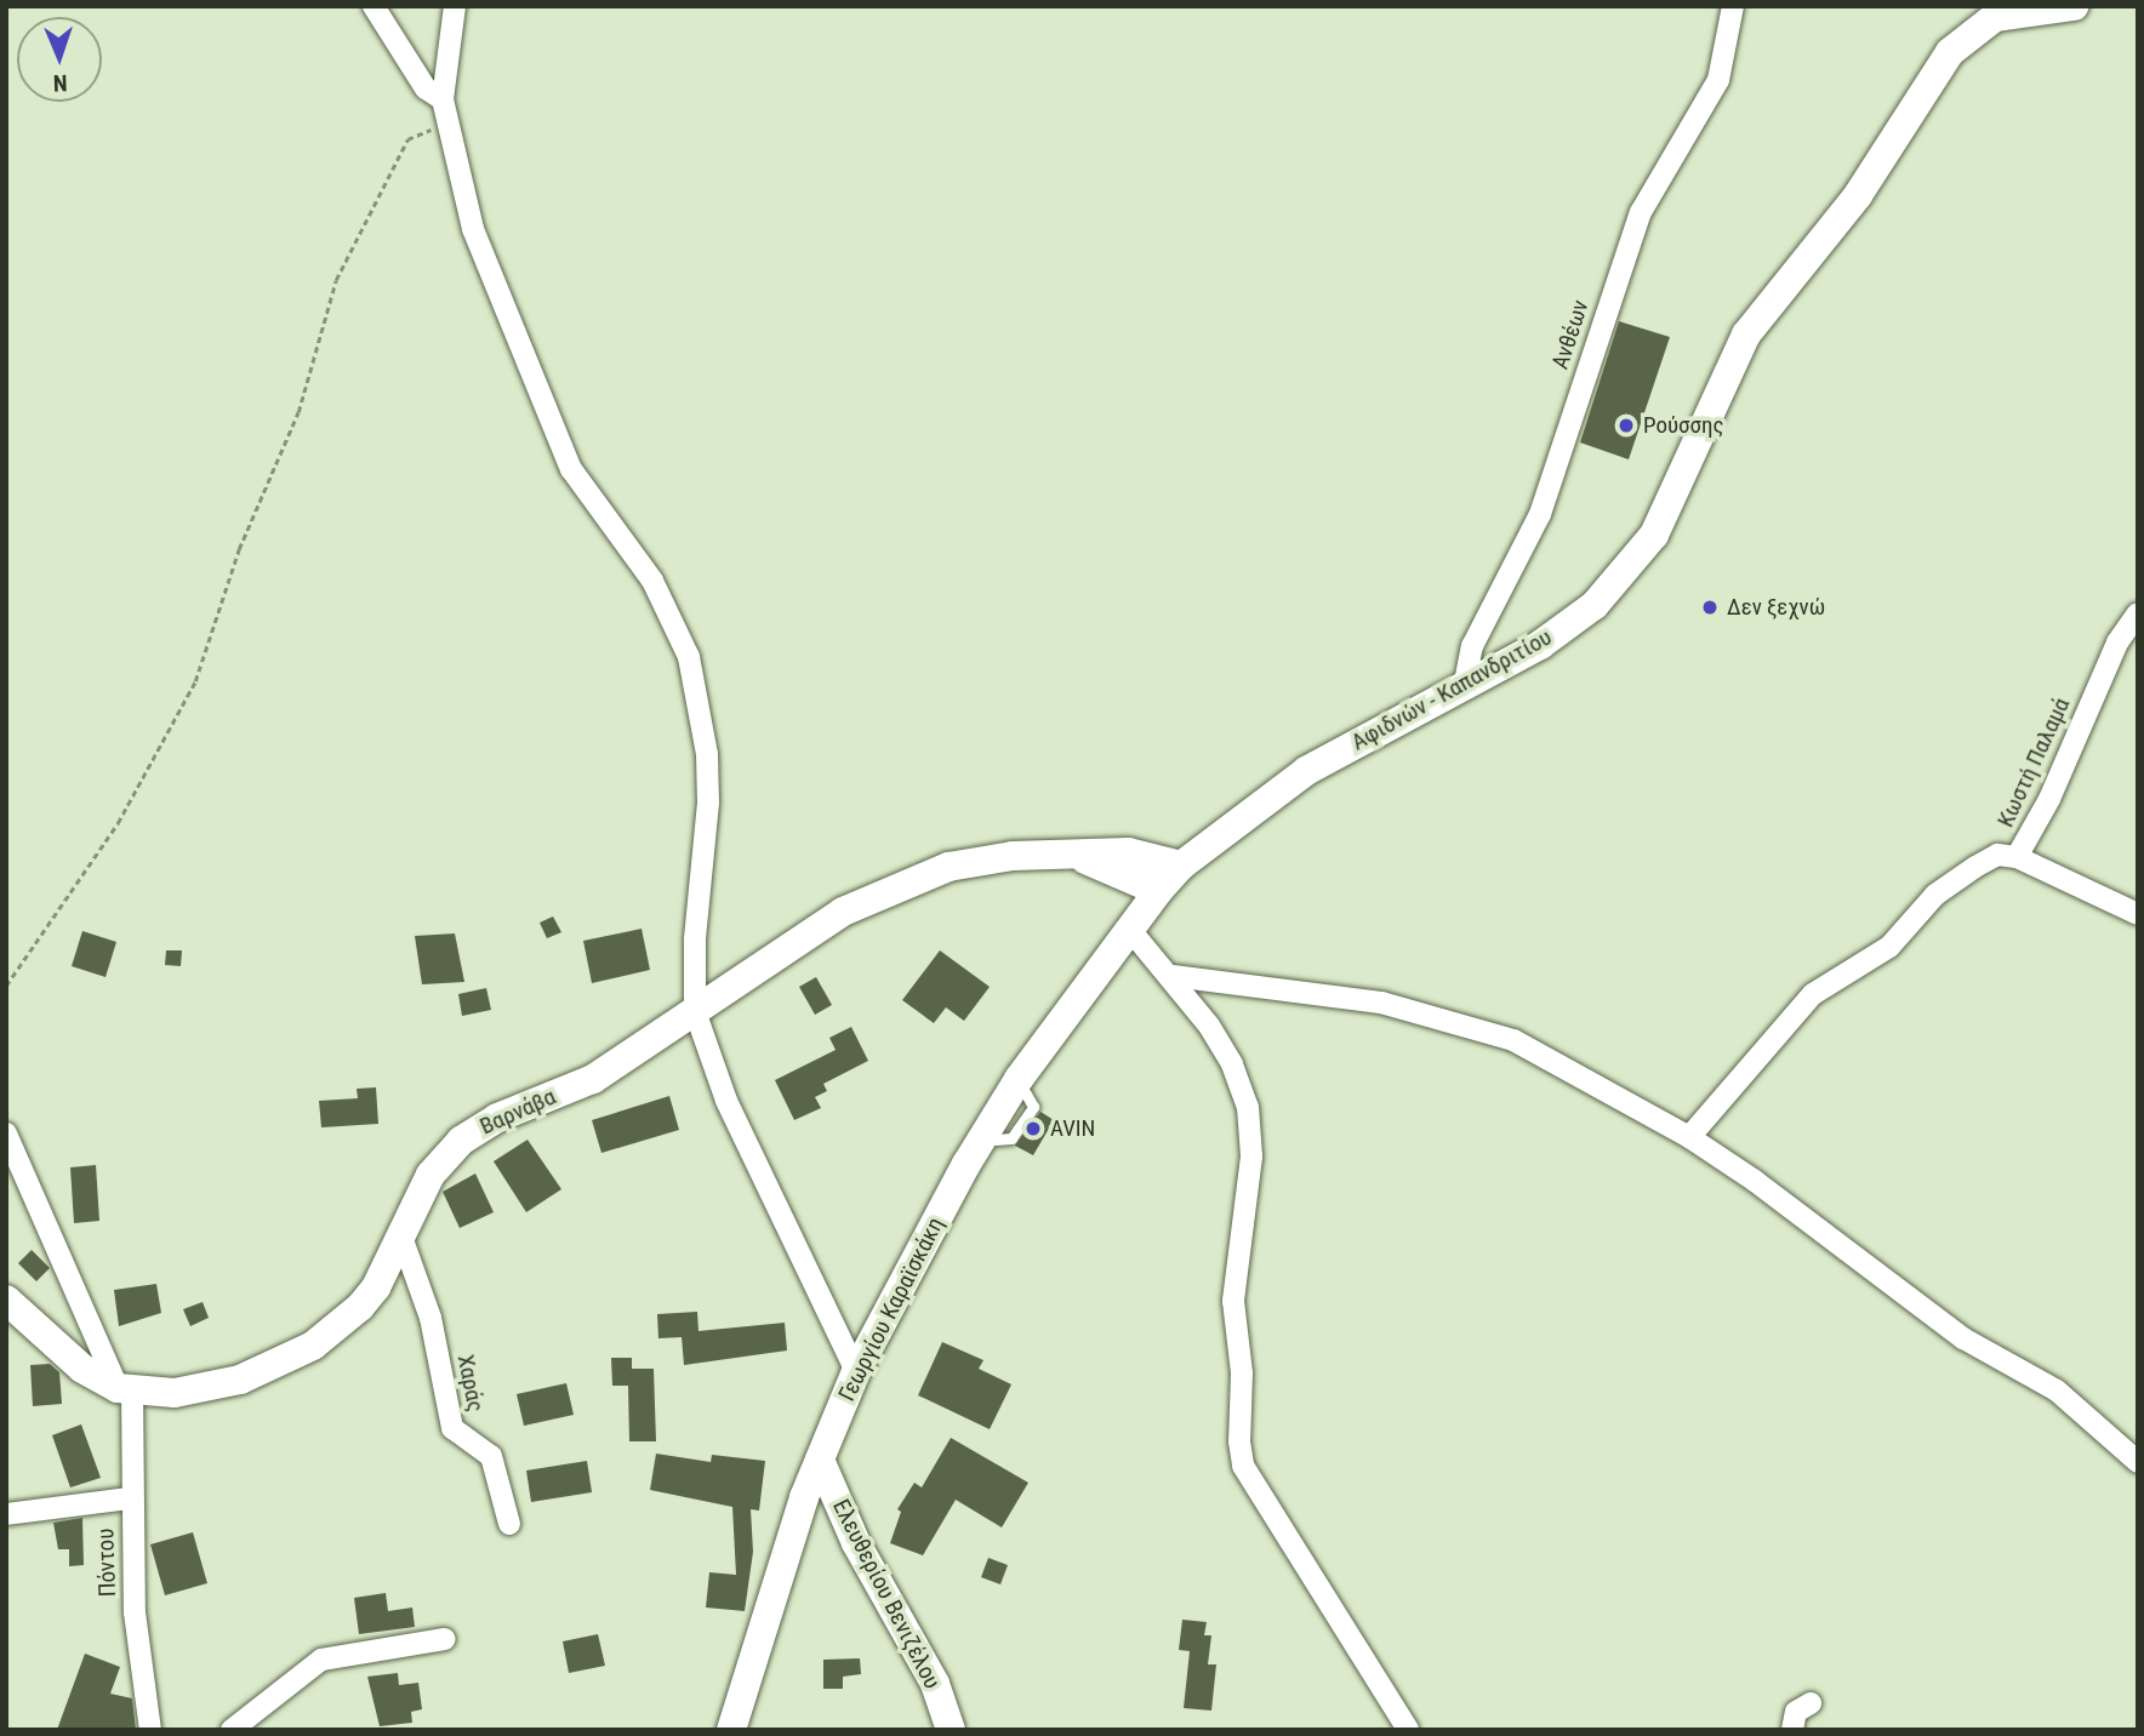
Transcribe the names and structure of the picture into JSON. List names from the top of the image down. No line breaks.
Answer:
{"streets":{"main road":["Αφιδνών - Καπανδριτίου","Βαρνάβα","Γεωργίου Καραϊσκάκη","Ελευθερίου Βενιζέλου"],"street":["Ανθέων","Κωστή Παλαμά","Χαράς","Πόντου"]},"crossings":[["Ανθέων","Αφιδνών - Καπανδριτίου"],["Αφιδνών - Καπανδριτίου","Βαρνάβα"],["Αφιδνών - Καπανδριτίου","Γεωργίου Καραϊσκάκη"],["Βαρνάβα","Χαράς"],["Βαρνάβα","Πόντου"],["Γεωργίου Καραϊσκάκη","Ελευθερίου Βενιζέλου"]],"places":["Ρούσσης","Δεν ξεχνώ","AVIN"],"north":"bottom"}
